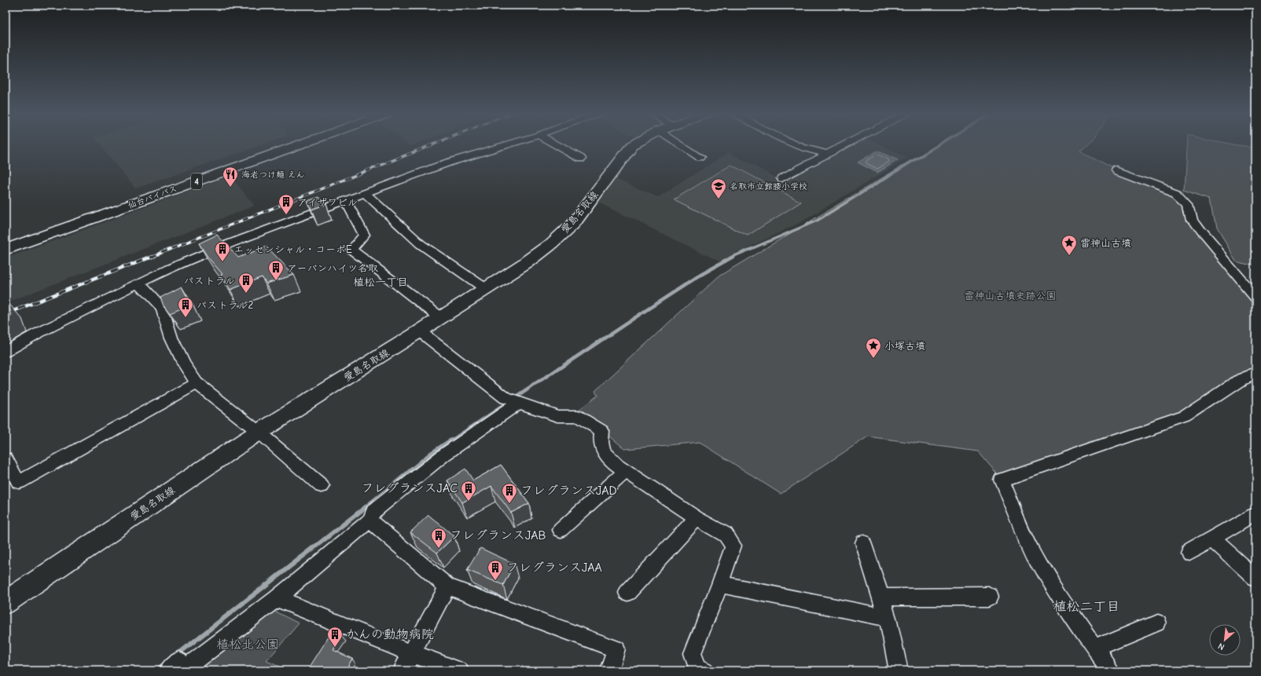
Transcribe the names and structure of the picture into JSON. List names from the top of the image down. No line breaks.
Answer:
{"streets":{"main road":["4","仙台バイパス","愛島名取線"]},"districts":["植松一丁目","植松二丁目"],"parks":["雷神山古墳史跡公園","植松北公園"],"places":{"restaurant":["海老つけ麺 えん"],"school or university":["名取市立館腰小学校"],"building":["アイザワビル","エッセンシャル・コーポE","アーバンハイツ名取","パストラル","パストラル2","フレグランスJAC","フレグランスJAD","フレグランスJAB","フレグランスJAA","かんの動物病院"],"place":["雷神山古墳","小塚古墳"]},"north":"bottom left"}
